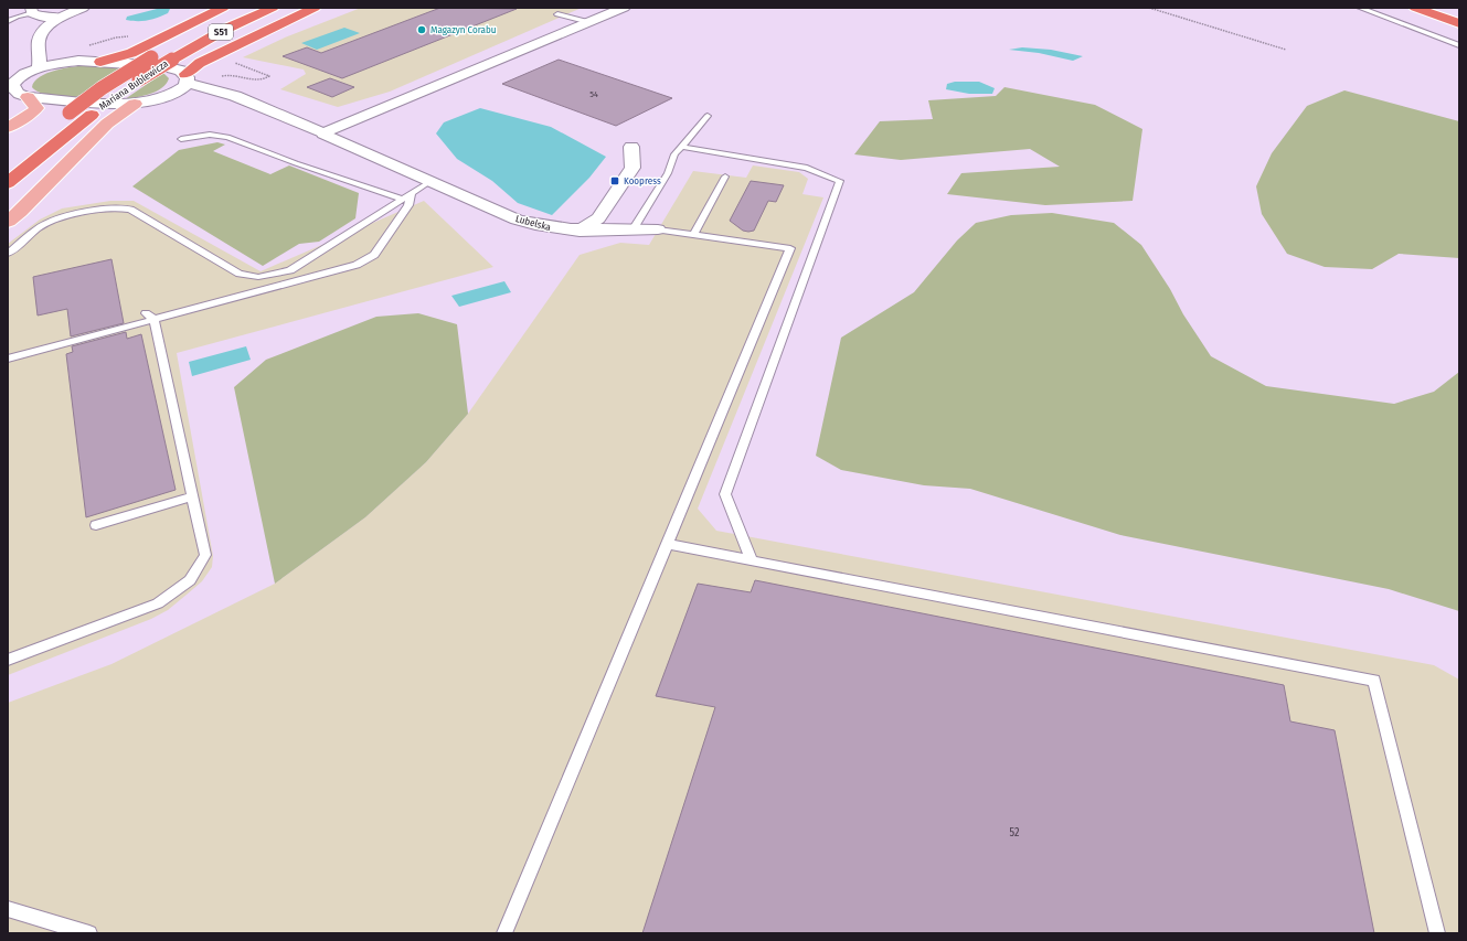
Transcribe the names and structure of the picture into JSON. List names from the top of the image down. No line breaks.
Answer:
{"streets":{"highway":["S51","Mariana Bublewicza"],"street":["Lubelska"]},"places":{"other":["Magazyn Corabu"],"transit":["Koopress"]},"house_numbers":["54","52"]}
